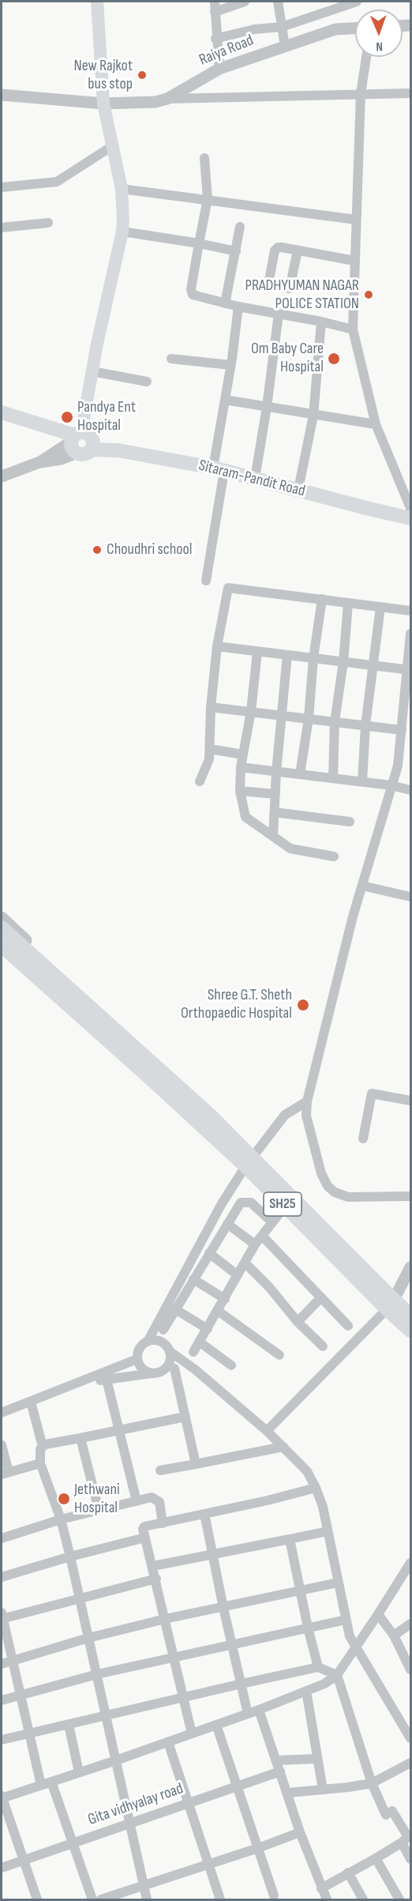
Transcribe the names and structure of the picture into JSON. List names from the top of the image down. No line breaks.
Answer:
{"streets":{"main road":["Sitaram-Pandit Road","SH25"],"street":["Raiya Road","Gita vidhyalay road"]},"places":["New Rajkot bus stop","PRADHYUMAN NAGAR POLICE STATION","Om Baby Care Hospital","Pandya Ent Hospital","Choudhri school","Shree G.T. Sheth Orthopaedic Hospital","Jethwani Hospital"],"north":"bottom"}
